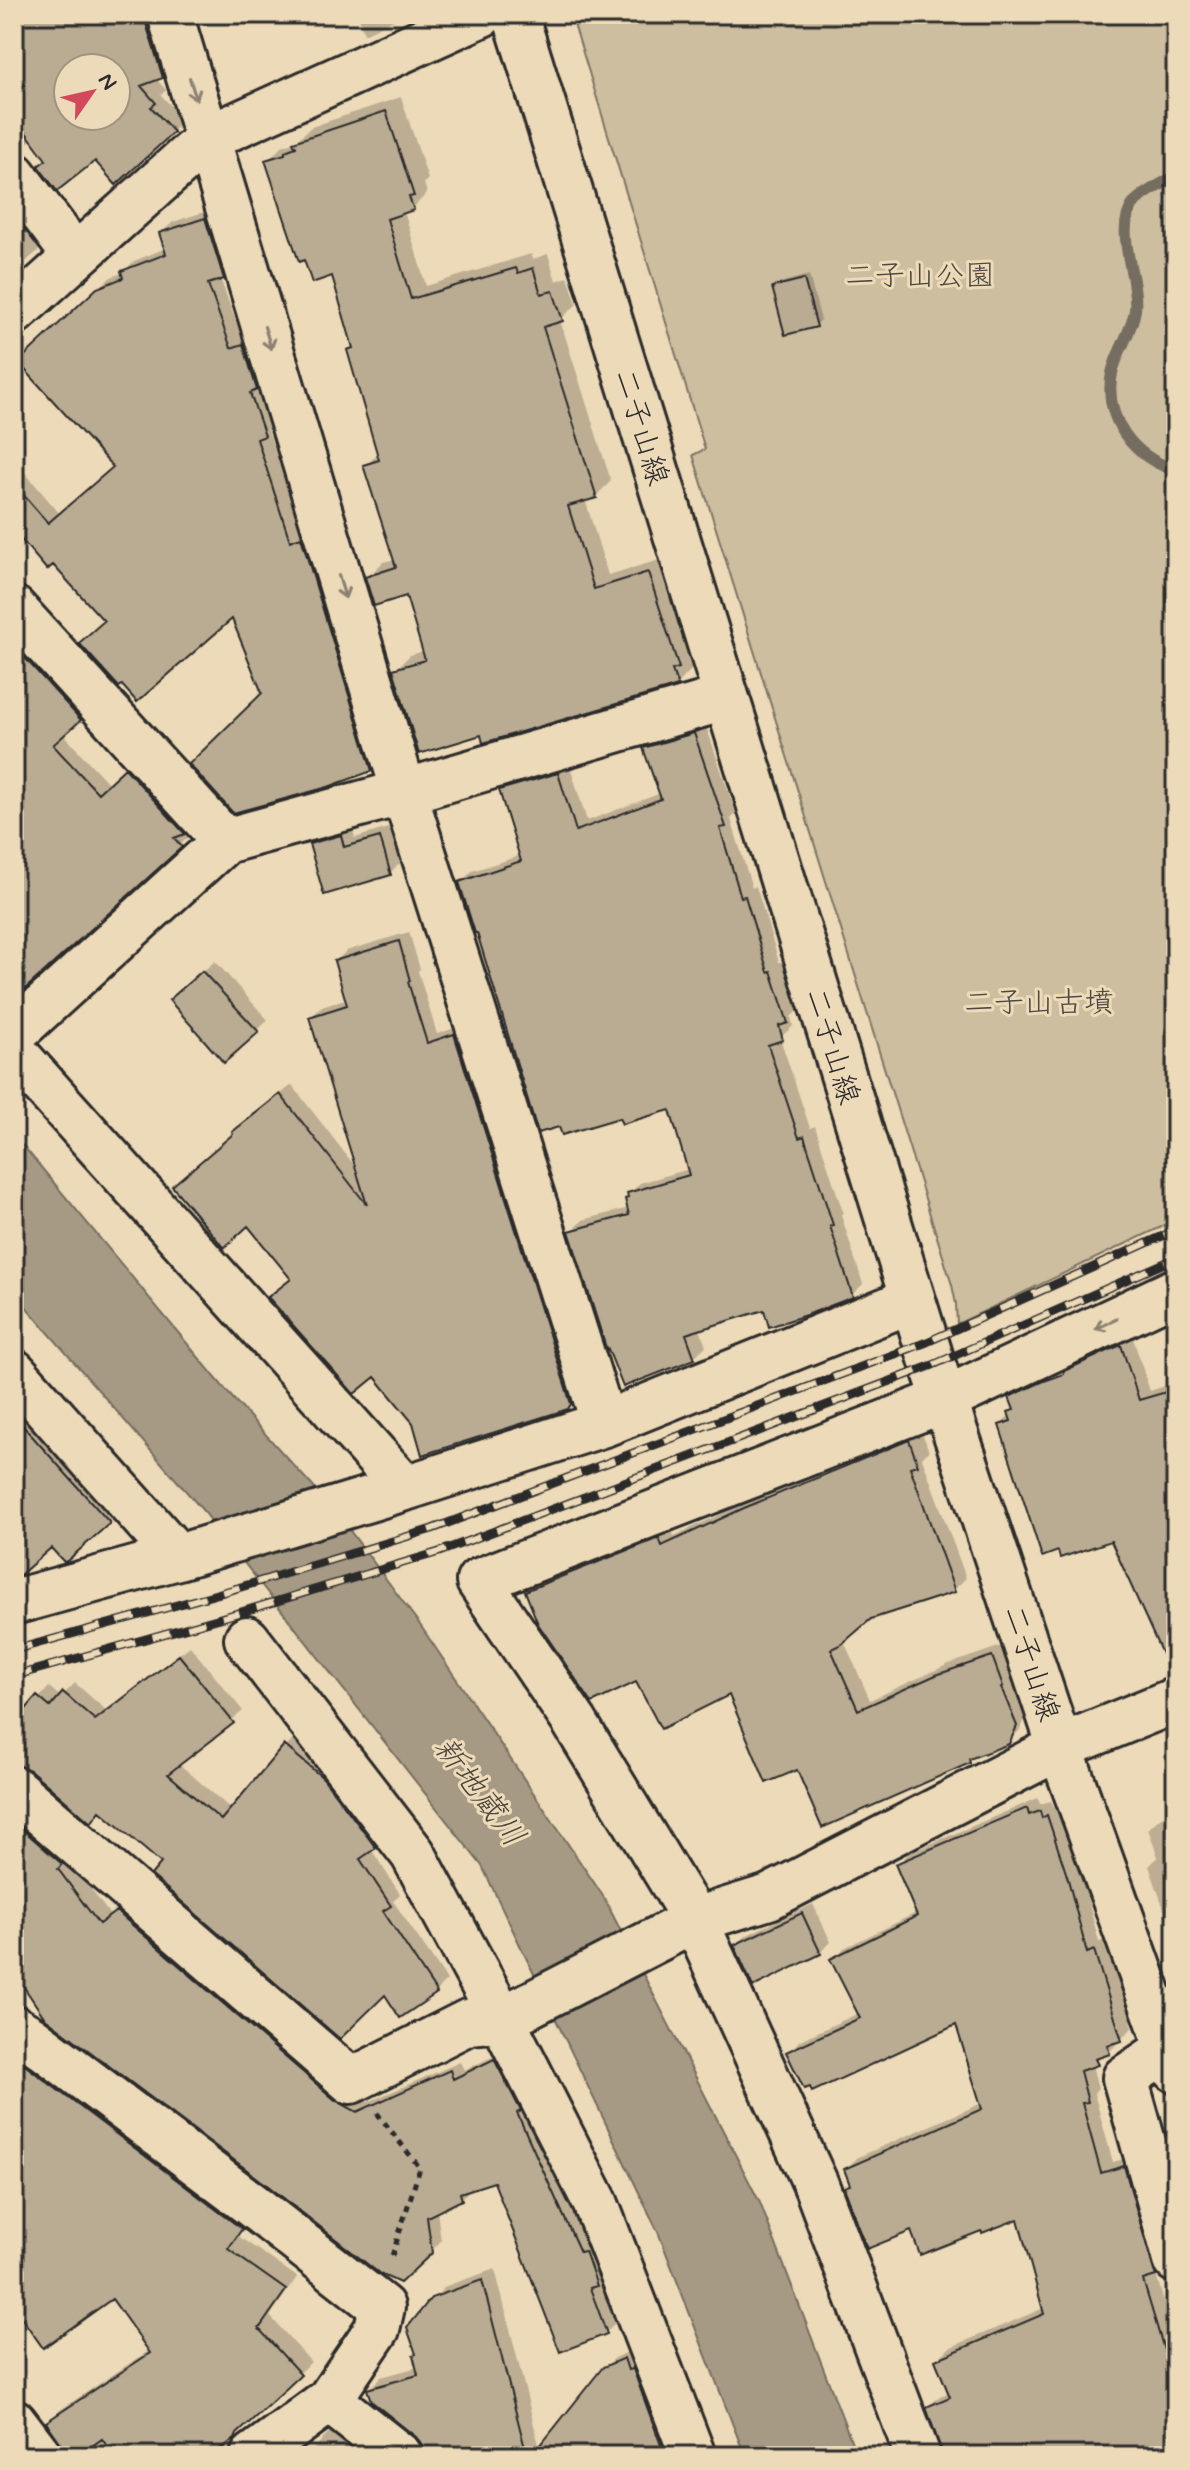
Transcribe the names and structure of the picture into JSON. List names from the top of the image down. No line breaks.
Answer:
{"streets":{"street":["二子山線"]},"water":["新地蔵川"],"parks":["二子山公園","二子山古墳"],"north":"top right"}
